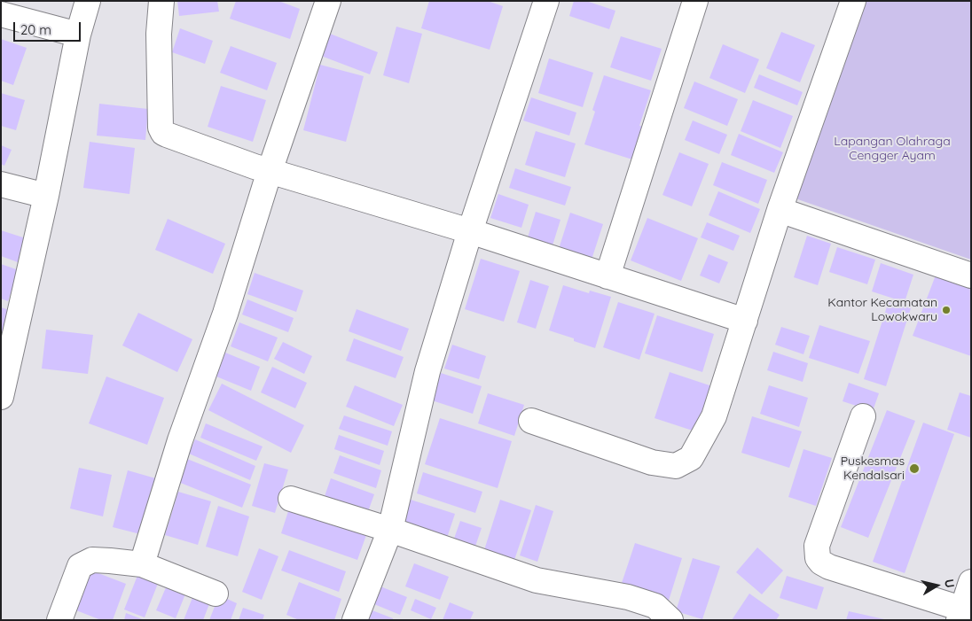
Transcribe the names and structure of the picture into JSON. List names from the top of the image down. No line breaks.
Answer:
{"parks":["Lapangan Olahraga Cengger Ayam"],"places":["Kantor Kecamatan Lowokwaru","Puskesmas Kendalsari"],"scale_bar":"20 m","north":"right"}
